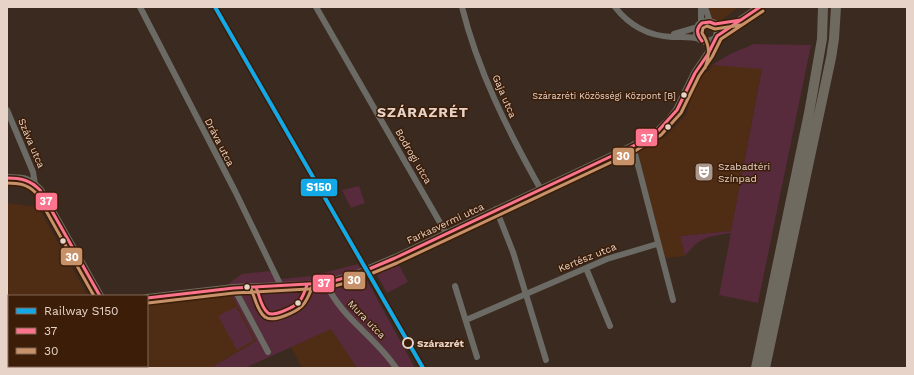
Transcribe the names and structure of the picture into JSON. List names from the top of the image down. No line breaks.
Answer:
{"streets":{"street":["Gaja utca","Dráva utca","Száva utca","Bodrogi utca","Farkasvermi utca","Kertész utca","Mura utca"]},"crossings":[["Gaja utca","Farkasvermi utca"],["Dráva utca","Farkasvermi utca"],["Bodrogi utca","Farkasvermi utca"],["Farkasvermi utca","Mura utca"]],"districts":["SZÁRAZRÉT"],"places":{"other":["Szárazréti Közösségi Központ [B]","Szárazrét"],"theatre":["Szabadtéri Színpad"]},"lines":["rail line S150","transit line 37","transit line 30"],"legend":["Railway S150","37","30"]}
